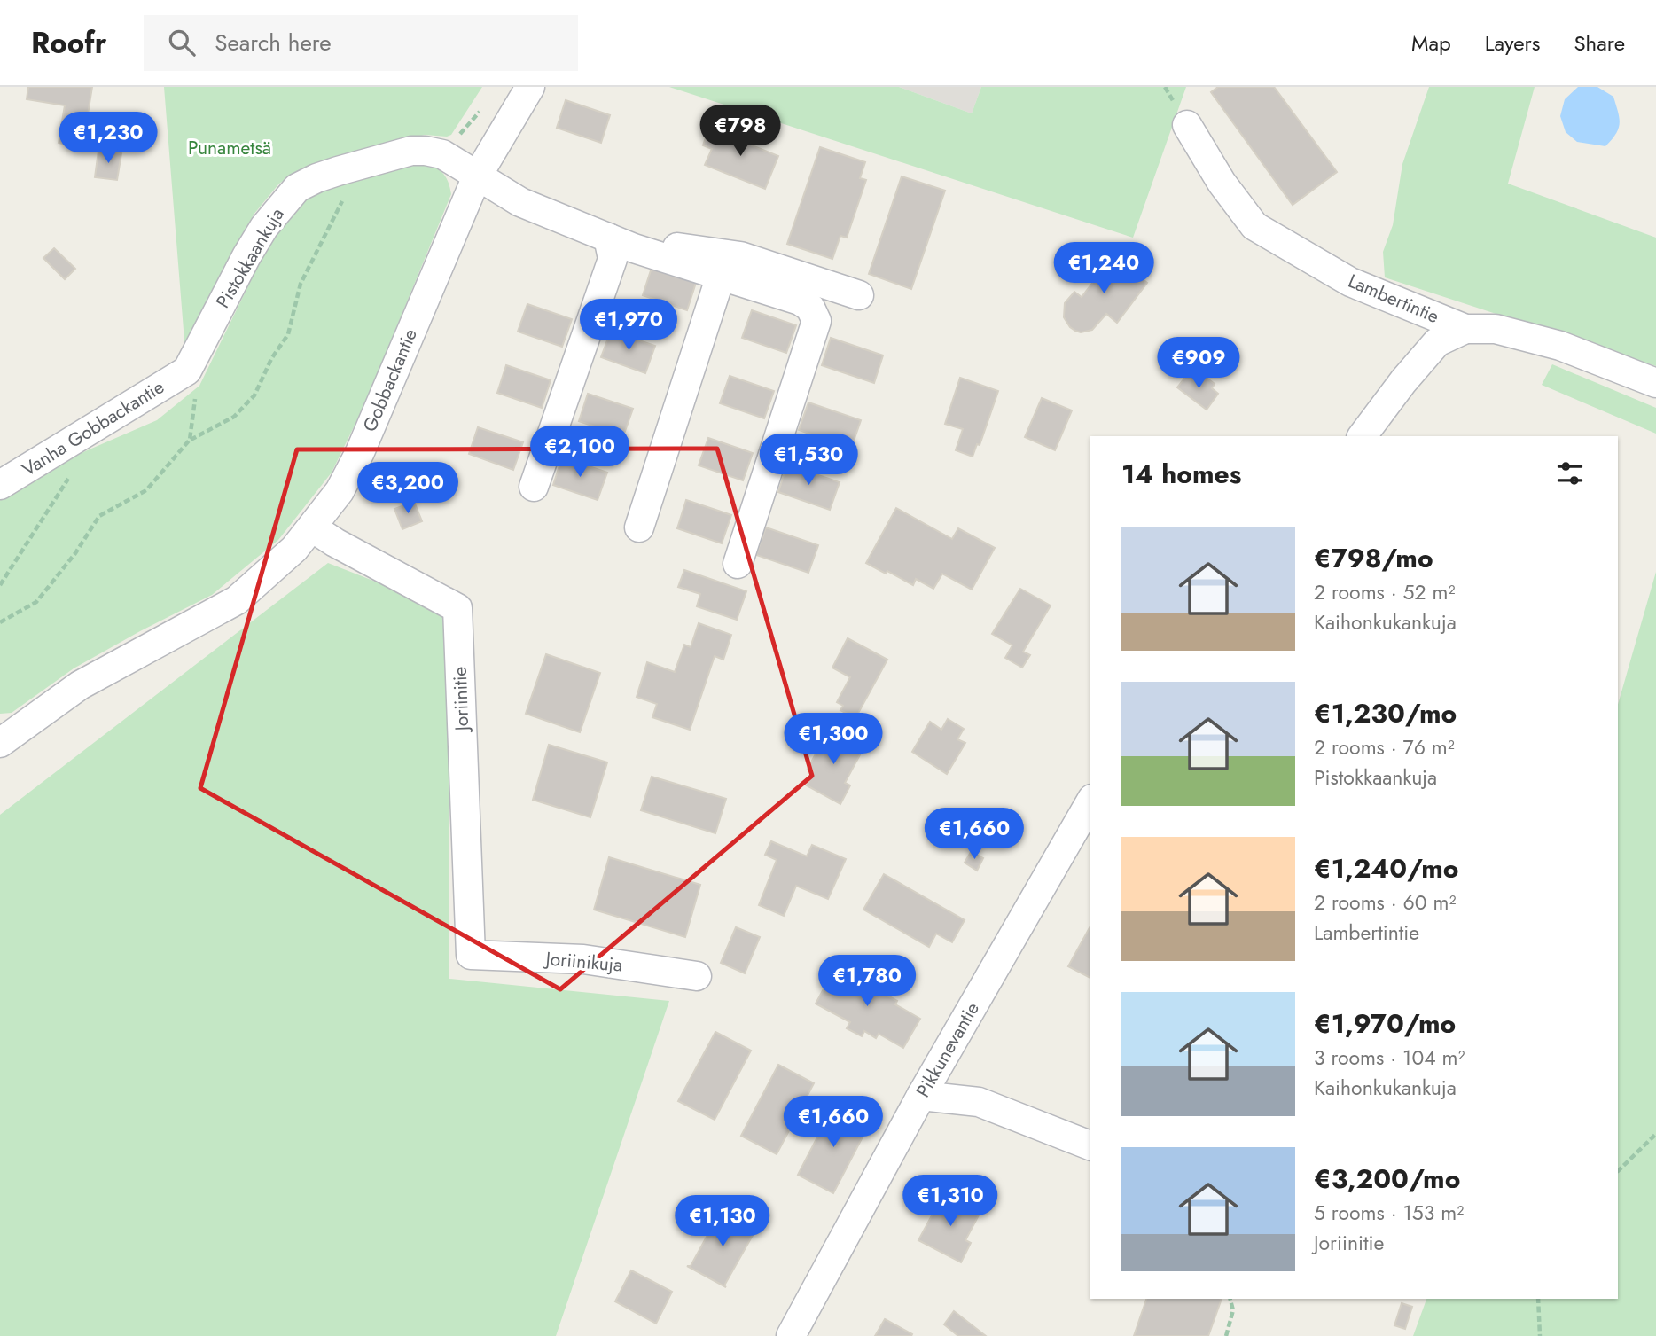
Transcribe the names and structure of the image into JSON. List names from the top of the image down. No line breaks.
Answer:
{"streets":{"street":["Pistokkaankuja","Lambertintie","Gobbackantie","Vanha Gobbackantie","Joriinitie","Joriinikuja","Pikkunevantie"]},"crossings":[["Pistokkaankuja","Gobbackantie"],["Pistokkaankuja","Vanha Gobbackantie"],["Gobbackantie","Joriinitie"],["Joriinitie","Joriinikuja"]],"parks":["Punametsä"],"page":{"header":"Roofr","search":"Search here","nav":["Map","Layers","Share"],"price":["€798","€1,230","€1,240","€1,970","€909","€2,100","€1,530","€3,200","€1,300","€1,660","€1,780","€1,660","€1,310","€1,130"],"heading":"14 homes","list":[{"name":"€798/mo","note":"2 rooms · 52 m² · Kaihonkukankuja"},{"name":"€1,230/mo","note":"2 rooms · 76 m² · Pistokkaankuja"},{"name":"€1,240/mo","note":"2 rooms · 60 m² · Lambertintie"},{"name":"€1,970/mo","note":"3 rooms · 104 m² · Kaihonkukankuja"},{"name":"€3,200/mo","note":"5 rooms · 153 m² · Joriinitie"}]}}
